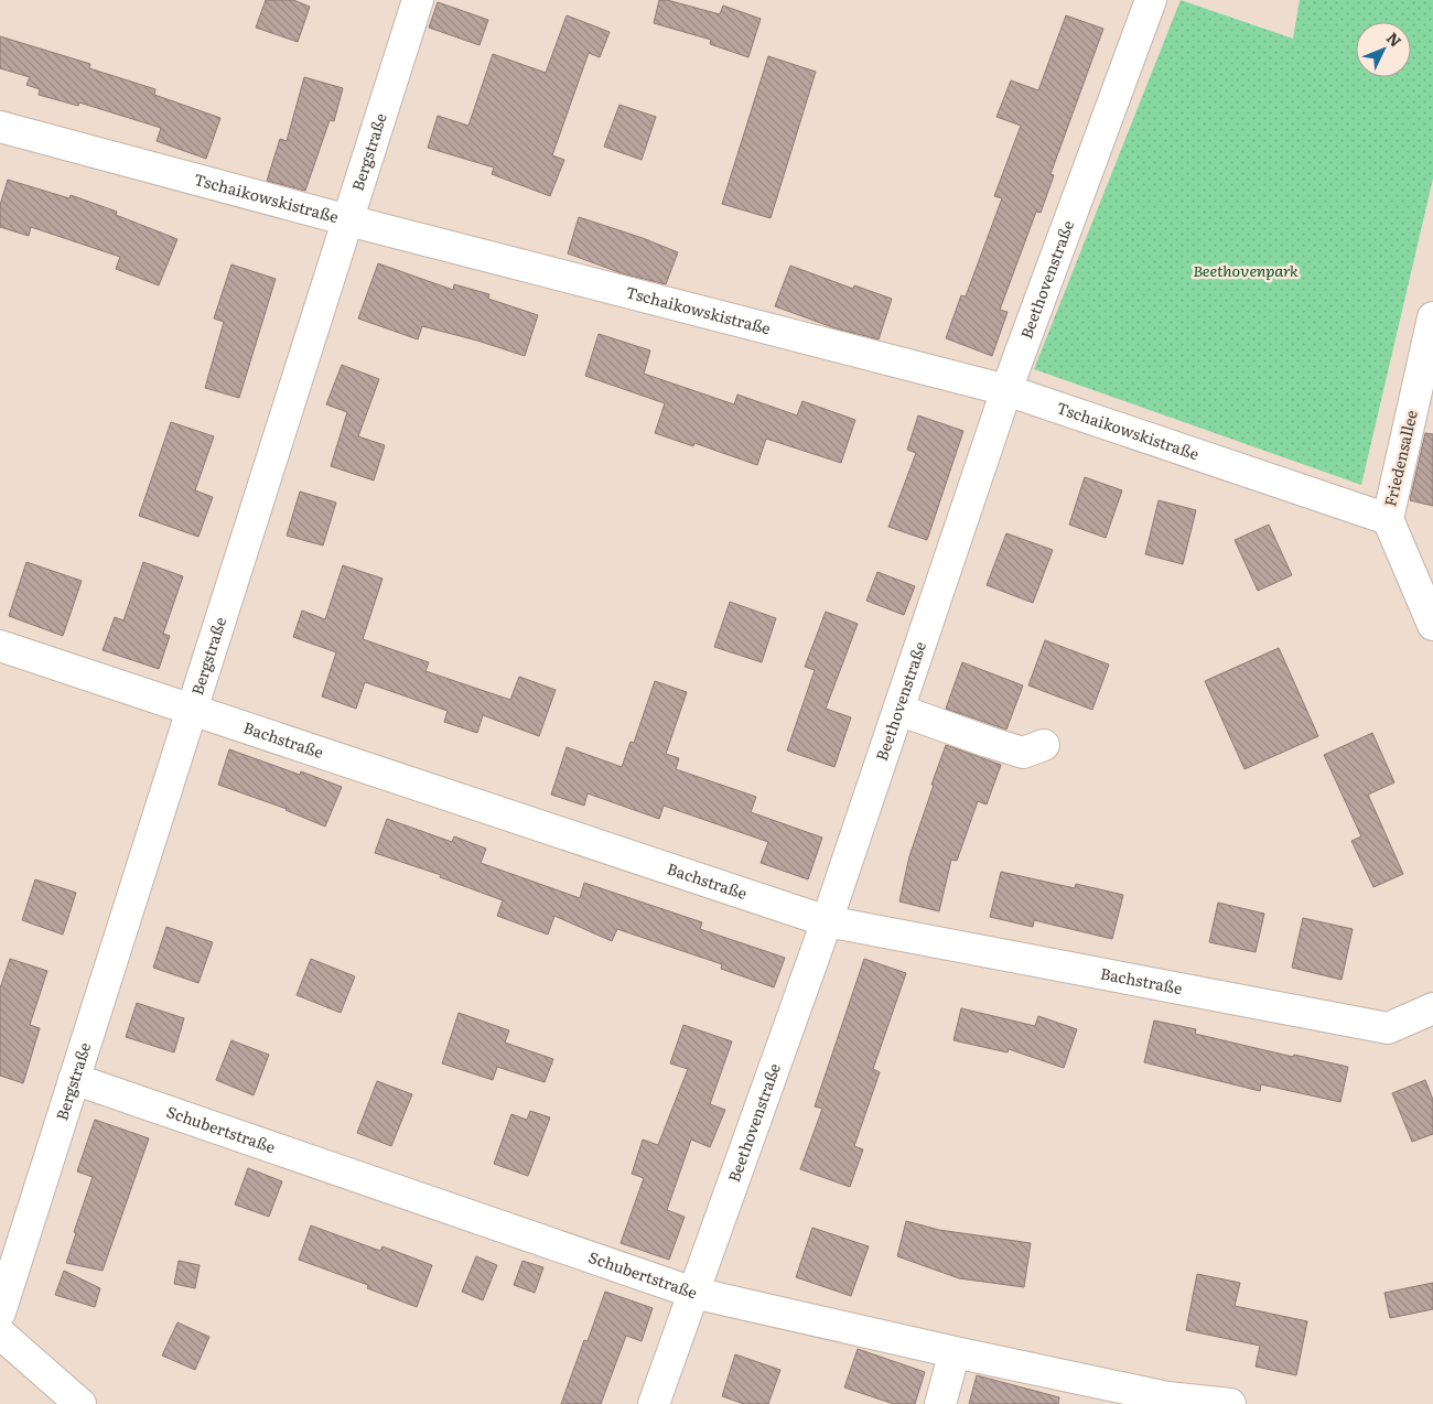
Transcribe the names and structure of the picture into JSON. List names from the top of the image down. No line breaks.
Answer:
{"streets":{"street":["Bergstraße","Tschaikowskistraße","Beethovenstraße","Friedensallee","Bachstraße","Schubertstraße"]},"crossings":[["Bergstraße","Tschaikowskistraße"],["Bergstraße","Bachstraße"],["Bergstraße","Schubertstraße"],["Tschaikowskistraße","Beethovenstraße"],["Tschaikowskistraße","Friedensallee"],["Beethovenstraße","Bachstraße"],["Beethovenstraße","Schubertstraße"]],"parks":["Beethovenpark"],"north":"top right"}
